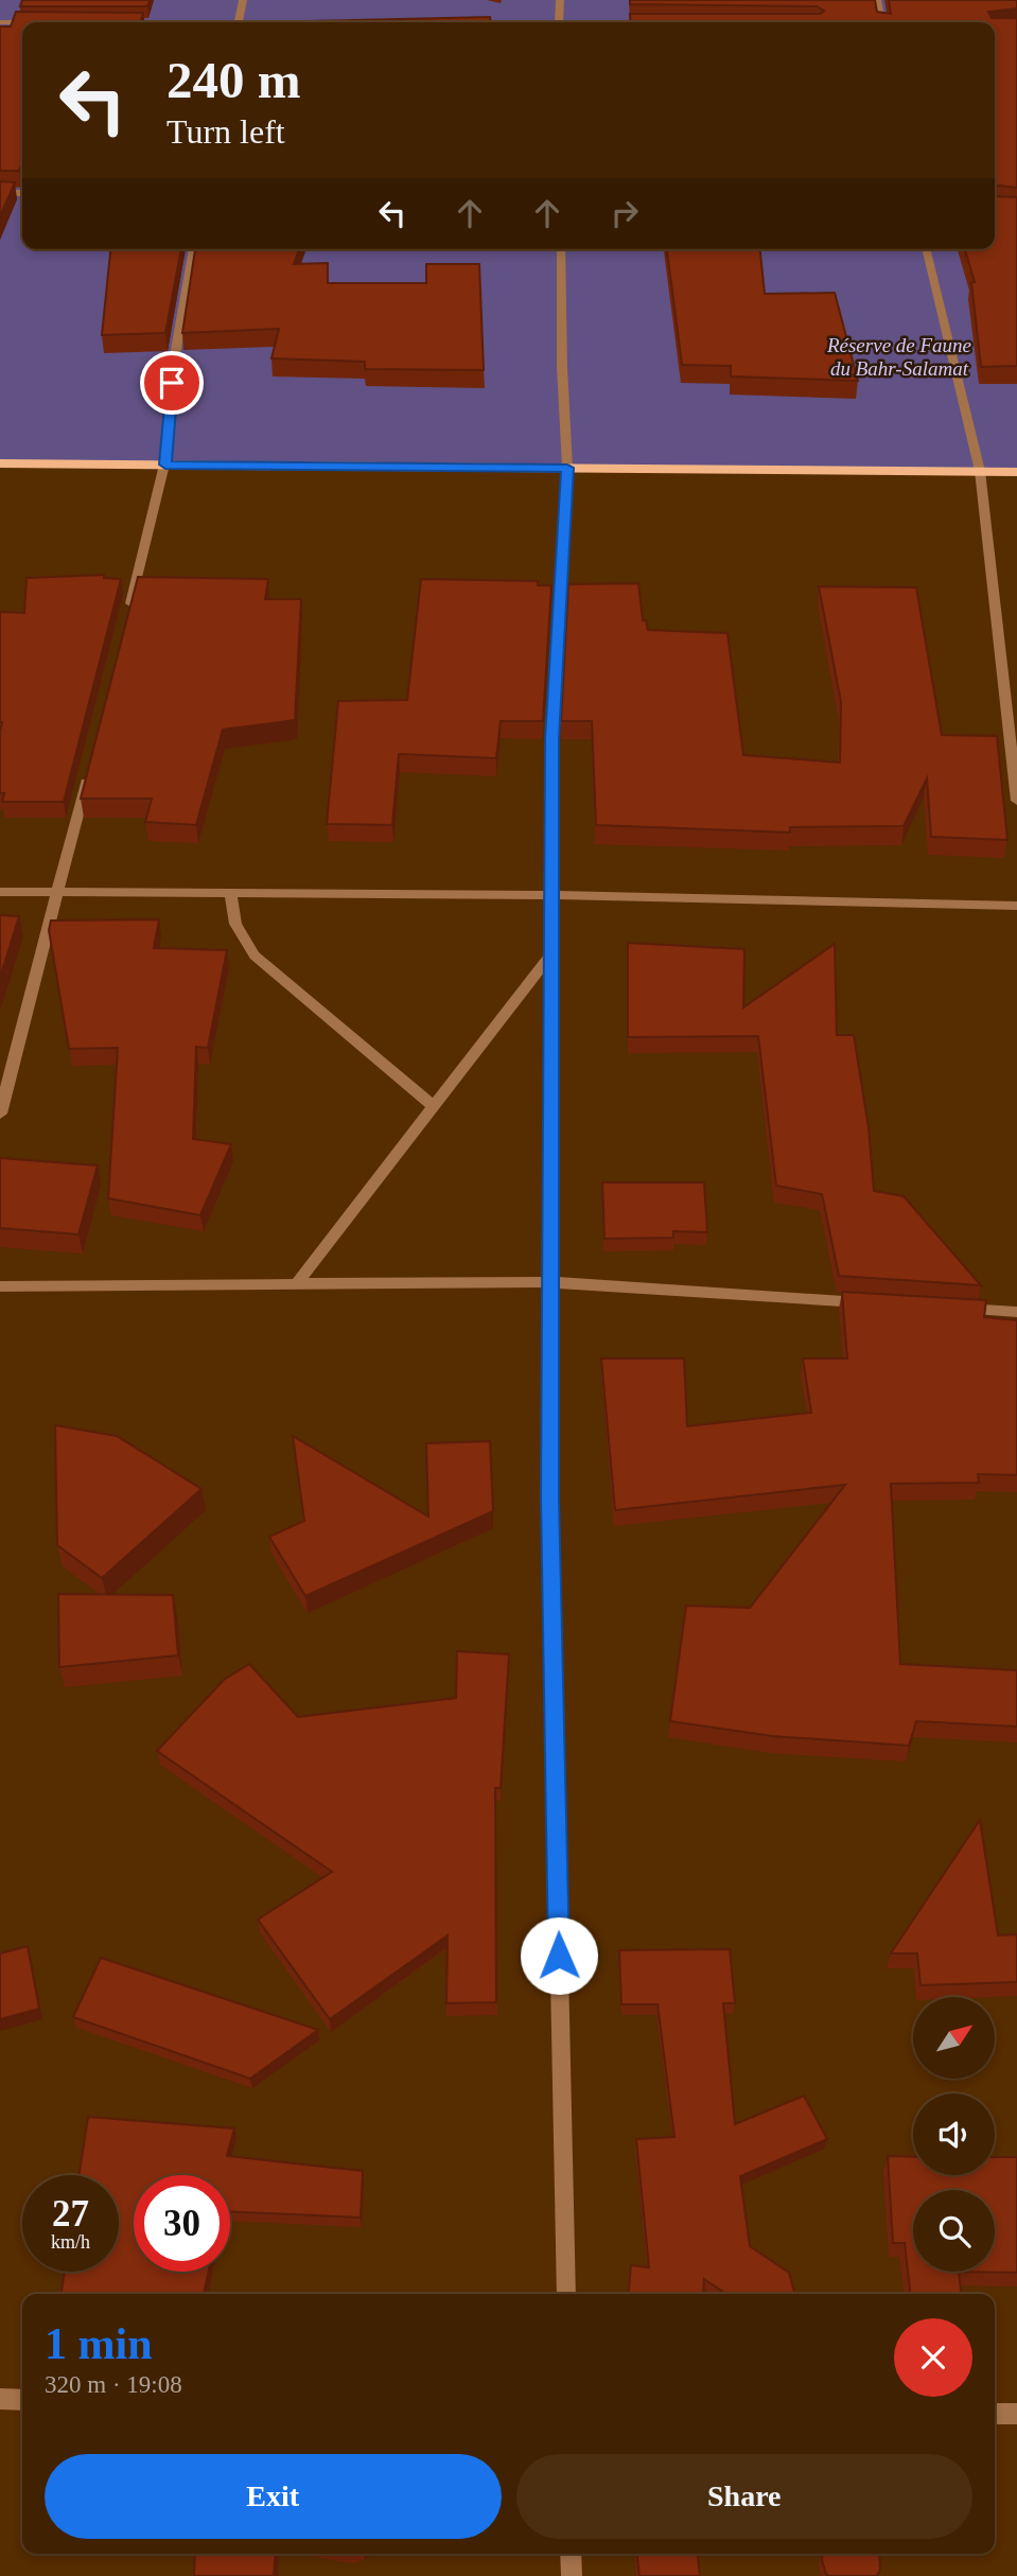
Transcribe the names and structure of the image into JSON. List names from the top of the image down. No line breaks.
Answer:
{"parks":["Réserve de Faune du Bahr-Salamat"],"north":"top right","page":{"turn":["240 m","Turn left"],"speed":"27 km/h","limit":"30","heading":["1 min","320 m · 19:08"],"buttons":["Exit","Share"]}}
